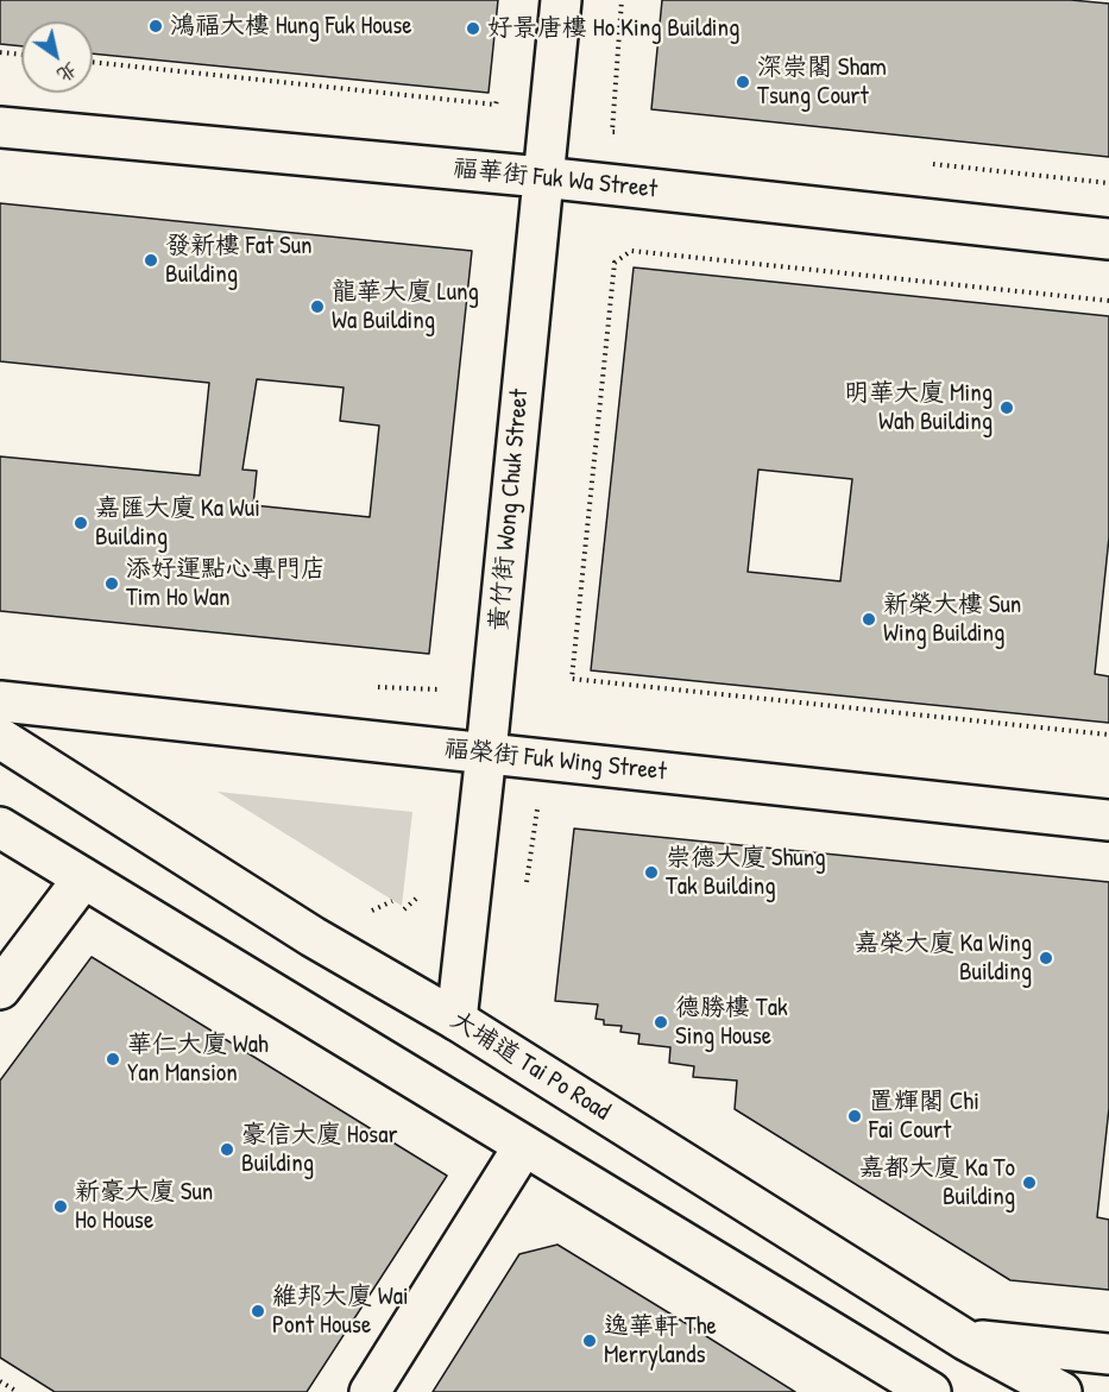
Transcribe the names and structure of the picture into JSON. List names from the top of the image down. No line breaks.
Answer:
{"streets":{"street":["福華街 Fuk Wa Street","黃竹街 Wong Chuk Street","福榮街 Fuk Wing Street","大埔道 Tai Po Road"]},"crossings":[["福華街 Fuk Wa Street","黃竹街 Wong Chuk Street"],["黃竹街 Wong Chuk Street","福榮街 Fuk Wing Street"],["黃竹街 Wong Chuk Street","大埔道 Tai Po Road"]],"places":["鴻福大樓 Hung Fuk House","好景唐樓 Ho King Building","深崇閣 Sham Tsung Court","發新樓 Fat Sun Building","龍華大廈 Lung Wa Building","明華大廈 Ming Wah Building","嘉匯大廈 Ka Wui Building","添好運點心專門店 Tim Ho Wan","新榮大樓 Sun Wing Building","崇德大廈 Shung Tak Building","嘉榮大廈 Ka Wing Building","德勝樓 Tak Sing House","華仁大廈 Wah Yan Mansion","置輝閣 Chi Fai Court","豪信大廈 Hosar Building","嘉都大廈 Ka To Building","新豪大廈 Sun Ho House","維邦大廈 Wai Pont House","逸華軒 The Merrylands"],"north":"bottom right"}
